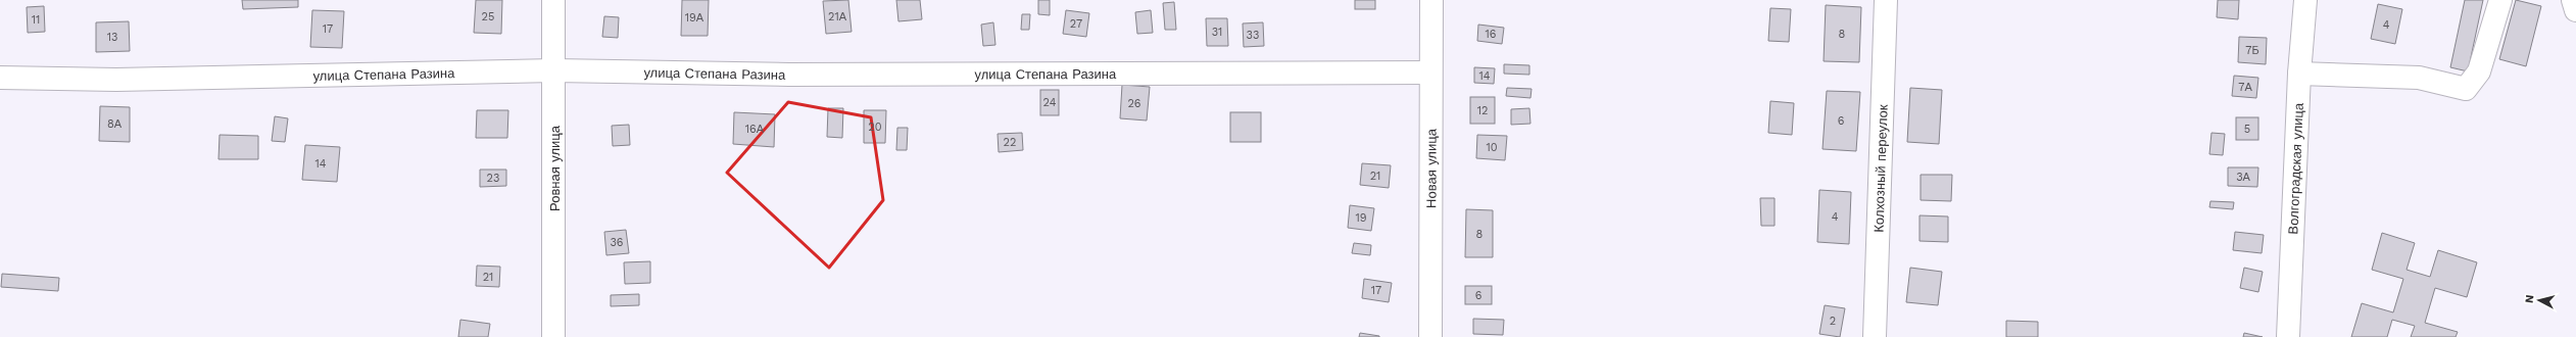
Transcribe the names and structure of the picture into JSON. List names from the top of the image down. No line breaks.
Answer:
{"streets":{"street":["улица Степана Разина","Ровная улица","Новая улица","Колхозный переулок","Волгоградская улица"]},"crossings":[["улица Степана Разина","Ровная улица"],["улица Степана Разина","Новая улица"]],"house_numbers":["25","21А","19А","11","27","4","17","31","16","8","33","13","7Б","14","7А","24","26","12","6","8А","20","16А","5","22","10","14","21","3А","23","4","19","8","36","21","17","6","2"],"north":"left"}
